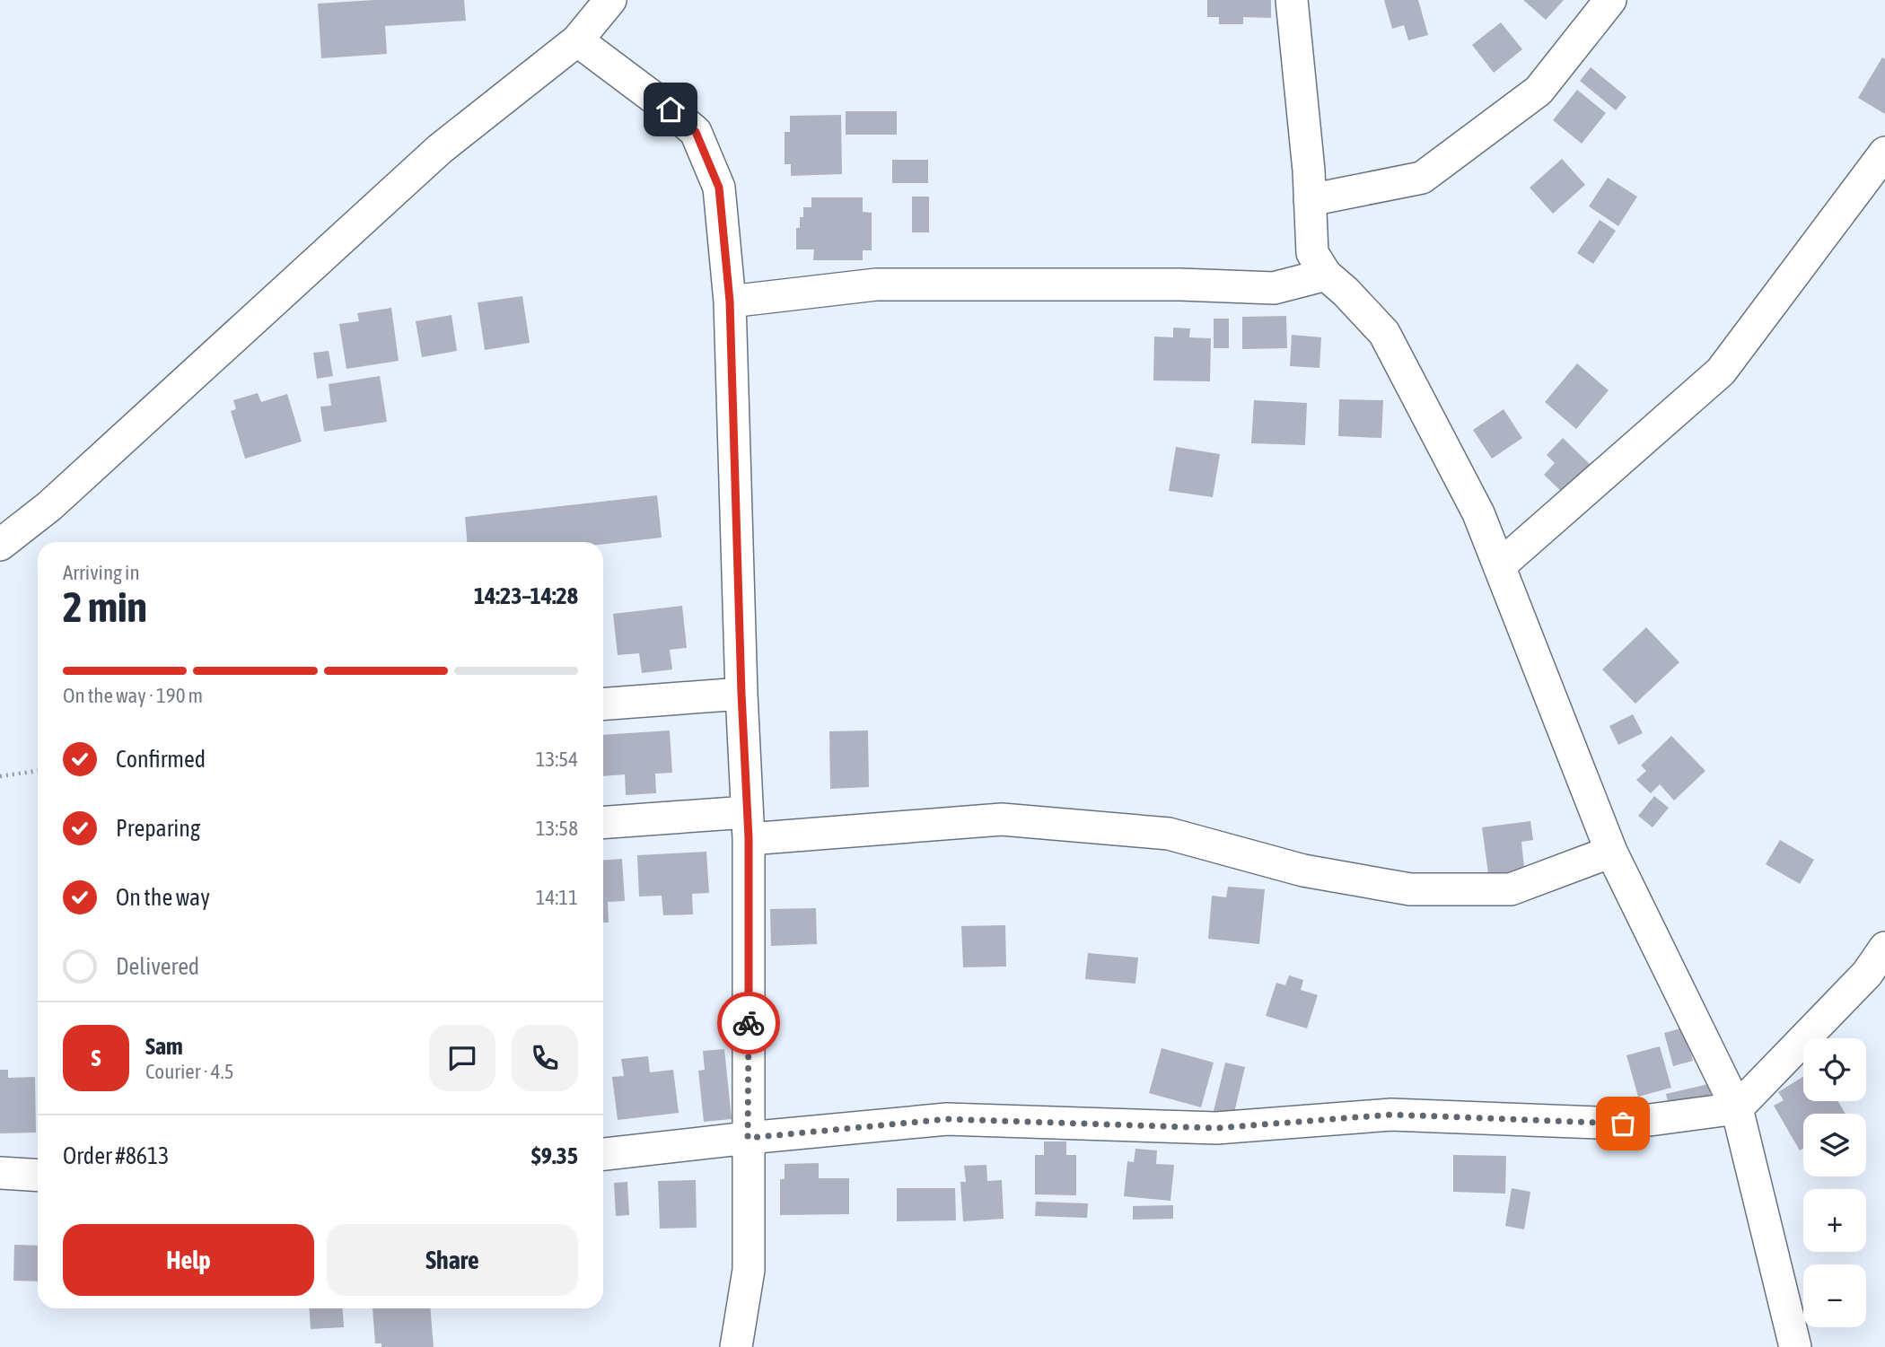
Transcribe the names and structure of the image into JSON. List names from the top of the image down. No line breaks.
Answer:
{"page":{"heading":["2 min","Arriving in","14:23–14:28"],"panel":["Sam","Courier · 4.5","Order #8613","$9.35"],"bar":"On the way · 190 m","list":[["Confirmed","13:54"],["Preparing","13:58"],["On the way","14:11"],"Delivered"],"round":"S","map_buttons":["+","−"],"buttons":["Help","Share"]}}
